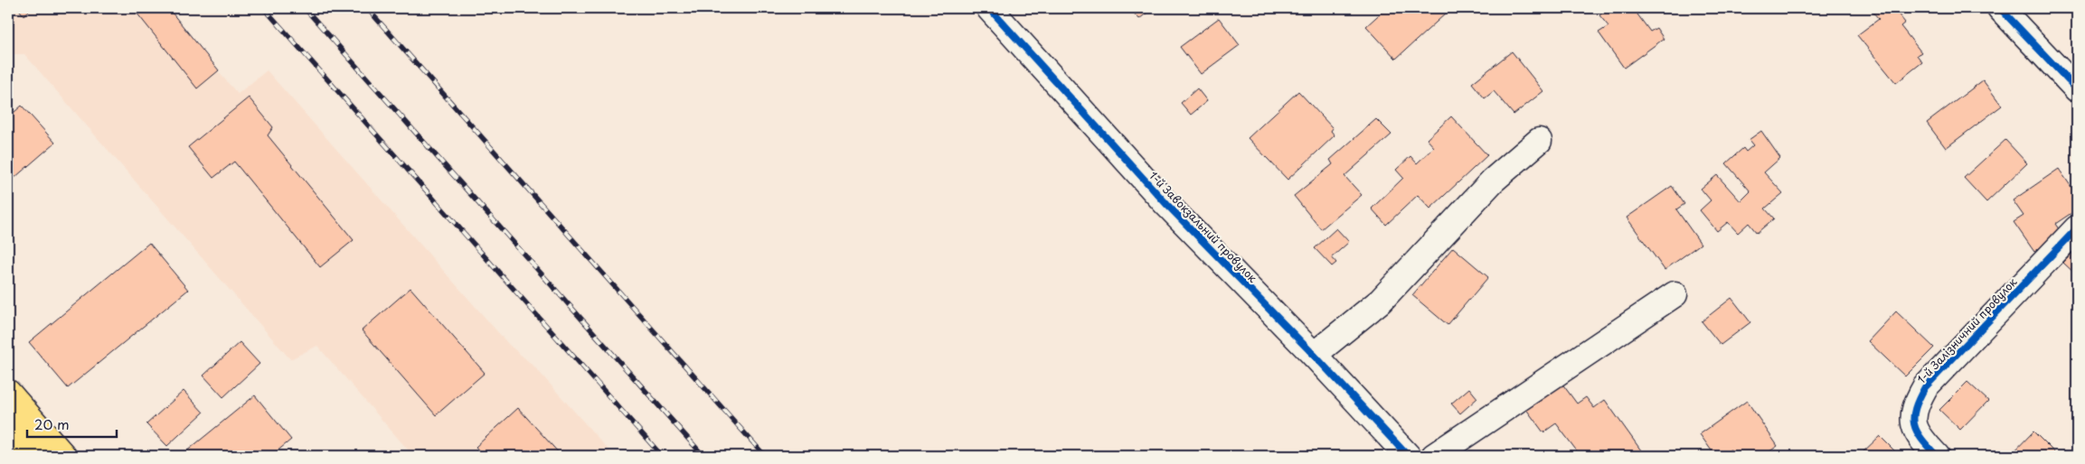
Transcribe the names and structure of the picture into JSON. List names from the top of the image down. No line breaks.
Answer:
{"streets":{"street":["1-й Завокзальний провулок","1-й Залізничний провулок"]},"scale_bar":"20 m"}
